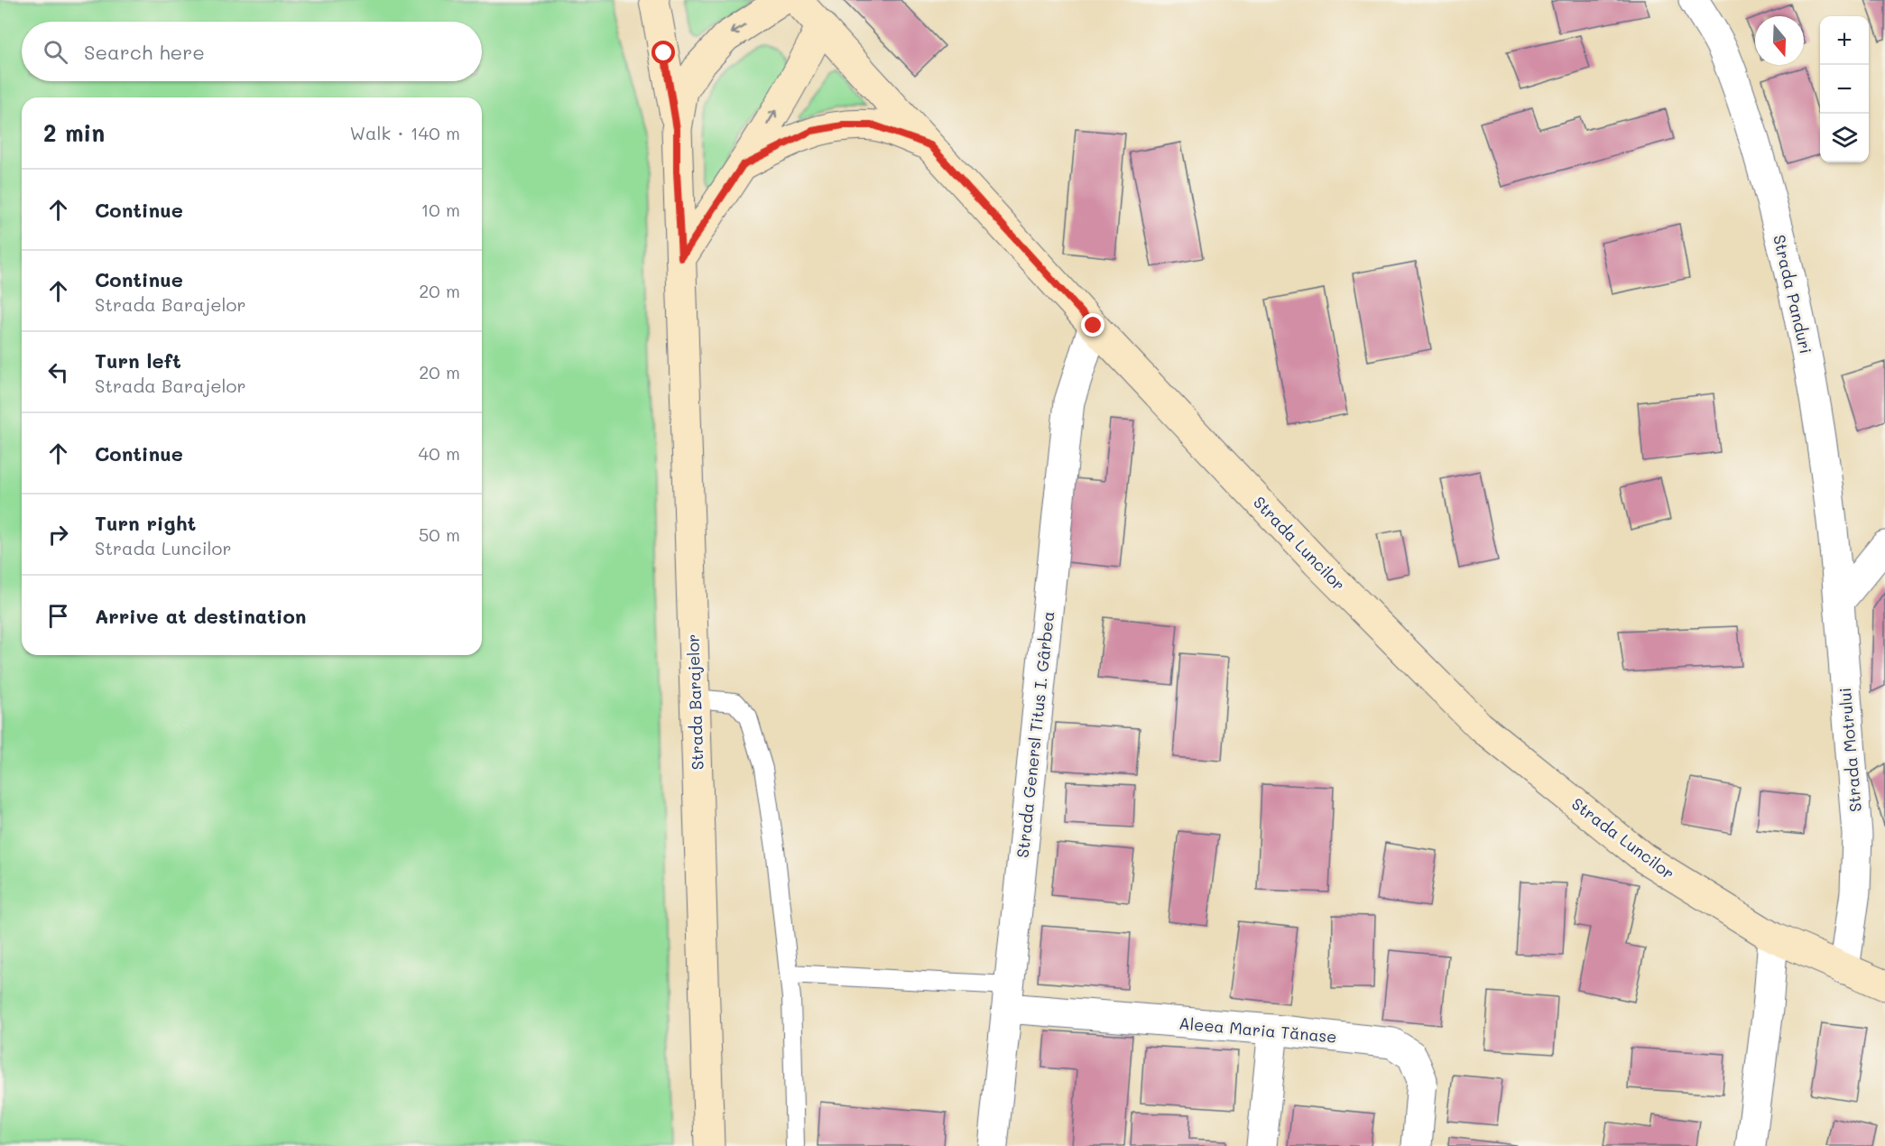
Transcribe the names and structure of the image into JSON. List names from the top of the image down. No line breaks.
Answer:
{"streets":{"main road":["Strada Luncilor","Strada Barajelor"],"street":["Strada Panduri","Strada Genersl Titus I. Gârbea","Strada Motrului","Aleea Maria Tănase"]},"crossings":[["Strada Panduri","Strada Motrului"],["Strada Luncilor","Strada Genersl Titus I. Gârbea"],["Strada Luncilor","Strada Motrului"],["Strada Genersl Titus I. Gârbea","Aleea Maria Tănase"]],"north":"bottom","page":{"map_buttons":["+","−"],"search":"Search here","heading":["2 min","Walk · 140 m"],"list":[["Continue","10 m"],["Continue","Strada Barajelor","20 m"],["Turn left","Strada Barajelor","20 m"],["Continue","40 m"],["Turn right","Strada Luncilor","50 m"],"Arrive at destination"]}}
